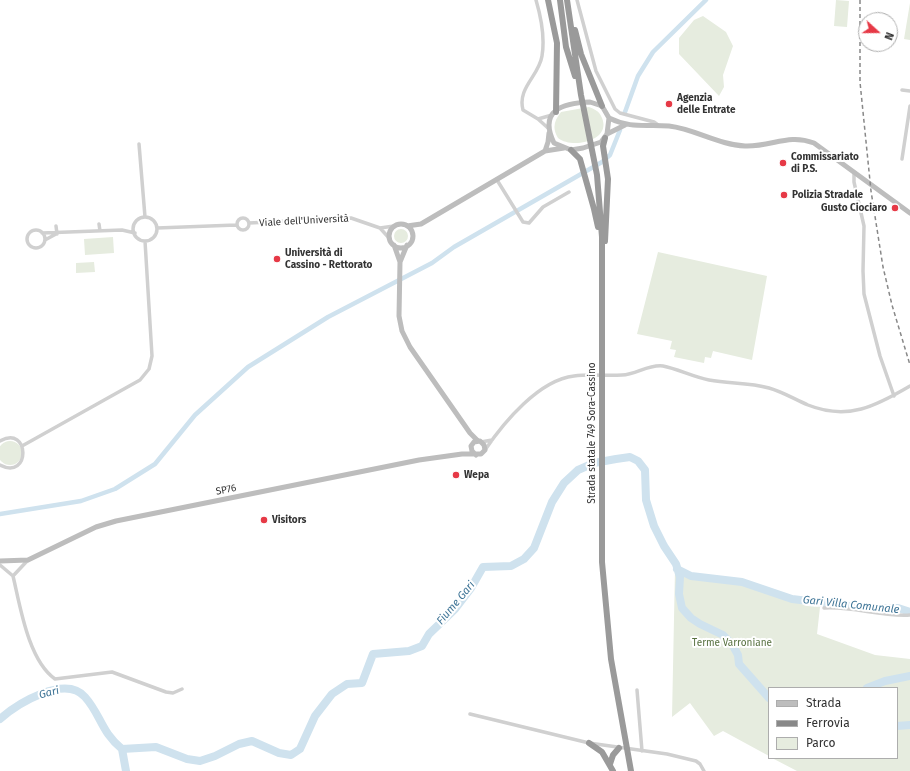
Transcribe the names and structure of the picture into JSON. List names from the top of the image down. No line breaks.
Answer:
{"streets":{"highway":["Strada statale 749 Sora-Cassino"],"street":["Viale dell'Università","SP76"]},"water":["Fiume Gari","Gari Villa Comunale","Gari"],"parks":["Terme Varroniane"],"places":["Agenzia delle Entrate","Commissariato di P.S.","Polizia Stradale","Gusto Ciociaro","Università di Cassino - Rettorato","Wepa","Visitors"],"legend":["Strada","Ferrovia","Parco"],"north":"right"}
